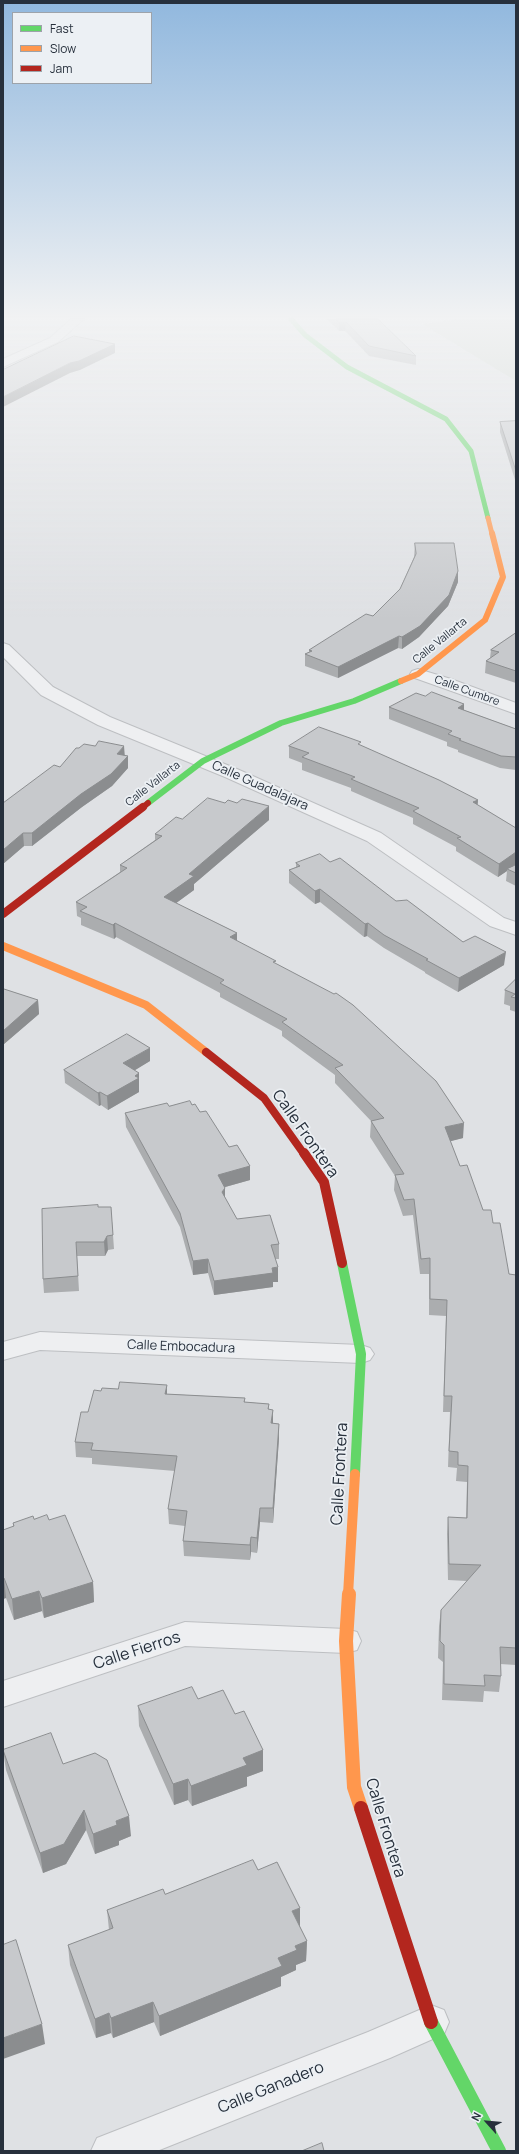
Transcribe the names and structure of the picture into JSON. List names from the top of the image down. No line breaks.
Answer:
{"streets":{"street":["Calle Vallarta","Calle Cumbre","Calle Guadalajara","Calle Frontera","Calle Embocadura","Calle Fierros","Calle Ganadero"]},"crossings":[["Calle Vallarta","Calle Cumbre"],["Calle Vallarta","Calle Guadalajara"],["Calle Frontera","Calle Embocadura"],["Calle Frontera","Calle Fierros"],["Calle Frontera","Calle Ganadero"]],"legend":["Fast","Slow","Jam"],"north":"top left"}
